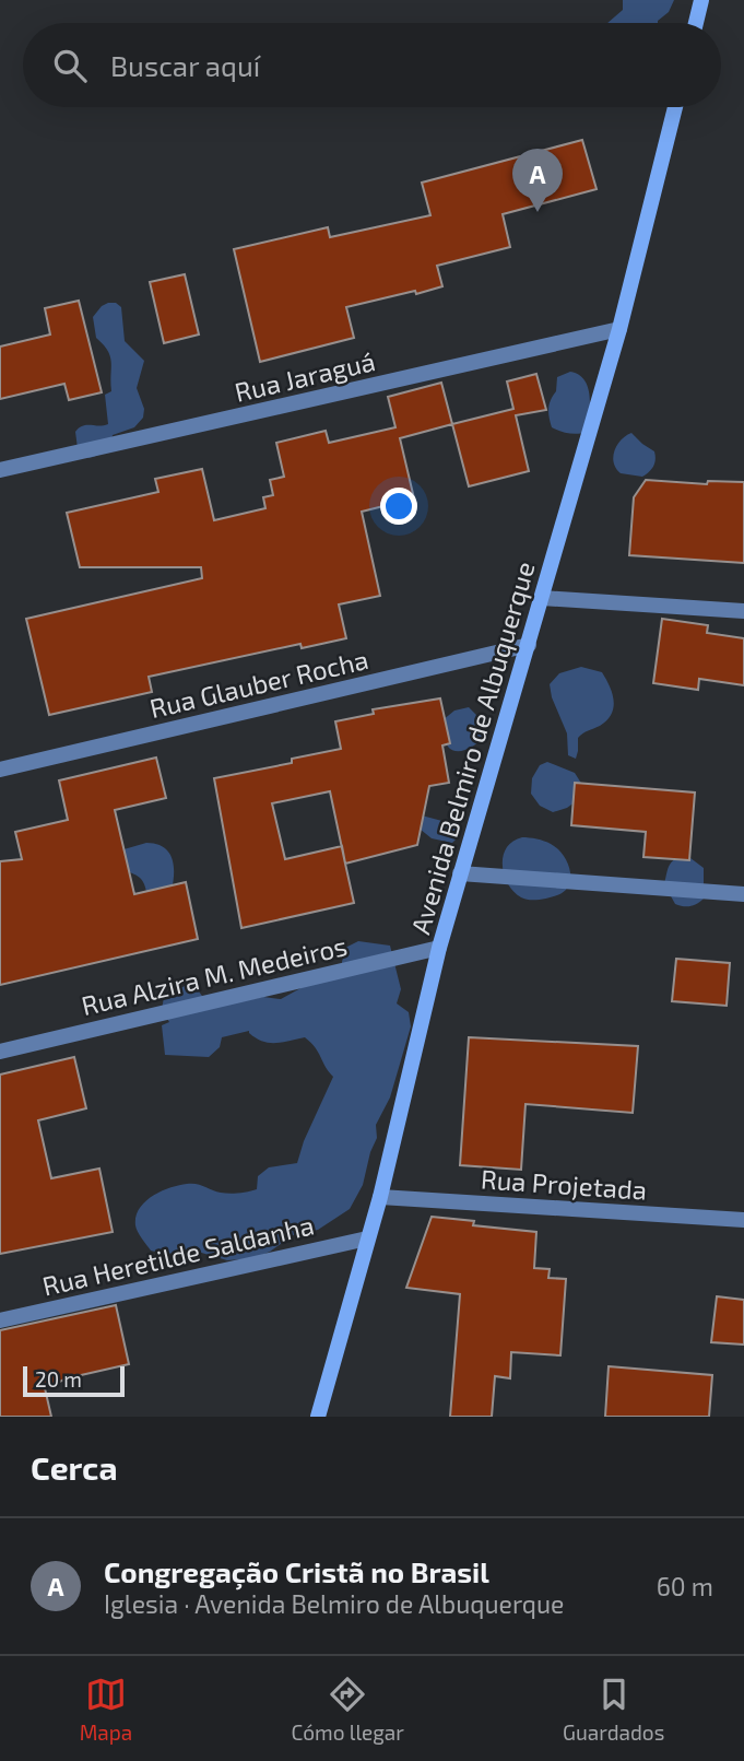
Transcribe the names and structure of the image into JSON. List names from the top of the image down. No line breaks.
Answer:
{"streets":{"main road":["Avenida Belmiro de Albuquerque"],"street":["Rua Jaraguá","Rua Glauber Rocha","Rua Alzira M. Medeiros","Rua Projetada","Rua Heretilde Saldanha"]},"crossings":[["Rua Jaraguá","Avenida Belmiro de Albuquerque"],["Rua Glauber Rocha","Avenida Belmiro de Albuquerque"],["Avenida Belmiro de Albuquerque","Rua Alzira M. Medeiros"],["Avenida Belmiro de Albuquerque","Rua Projetada"],["Avenida Belmiro de Albuquerque","Rua Heretilde Saldanha"]],"scale_bar":"20 m","page":{"search":"Buscar aquí","pins":"A","scale":"20 m","heading":"Cerca","list":[{"mark":"A","name":"Congregação Cristã no Brasil","note":"Iglesia · Avenida Belmiro de Albuquerque","value":"60 m"}],"nav":["Mapa","Cómo llegar","Guardados"]}}
